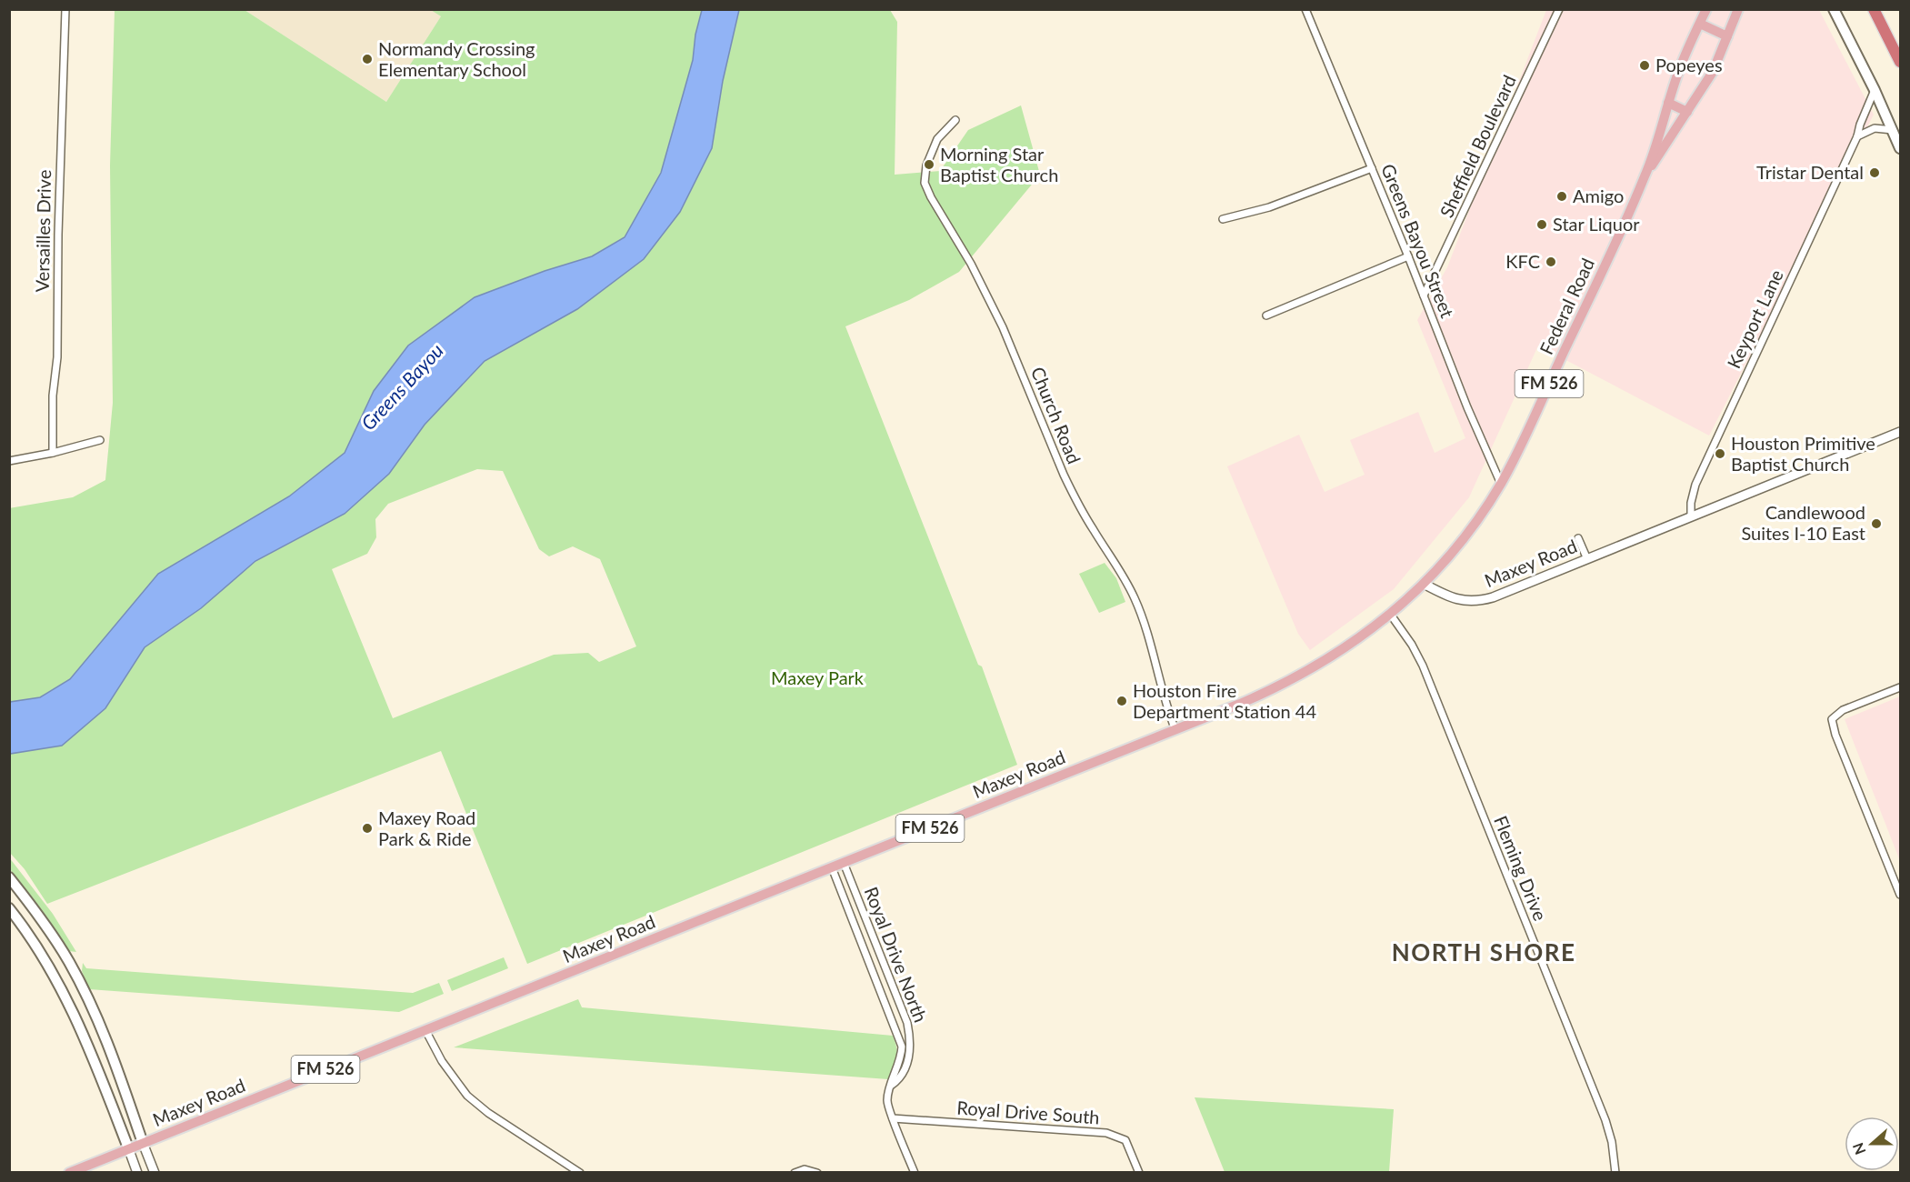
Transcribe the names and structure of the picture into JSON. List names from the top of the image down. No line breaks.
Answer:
{"streets":{"main road":["Federal Road","FM 526","Maxey Road"],"street":["Sheffield Boulevard","Versailles Drive","Greens Bayou Street","Keyport Lane","Church Road","Fleming Drive","Royal Drive North","Royal Drive South"]},"crossings":[["Sheffield Boulevard","Greens Bayou Street"],["Greens Bayou Street","Federal Road"],["Federal Road","Maxey Road"],["Keyport Lane","Maxey Road"],["Church Road","Maxey Road"],["Maxey Road","Fleming Drive"],["Maxey Road","Royal Drive North"],["Royal Drive North","Royal Drive South"]],"districts":["NORTH SHORE"],"water":["Greens Bayou"],"parks":["Maxey Park"],"places":["Normandy Crossing Elementary School","Popeyes","Morning Star Baptist Church","Tristar Dental","Amigo","Star Liquor","KFC","Houston Primitive Baptist Church","Candlewood Suites I-10 East","Houston Fire Department Station 44","Maxey Road Park & Ride"],"north":"left"}
